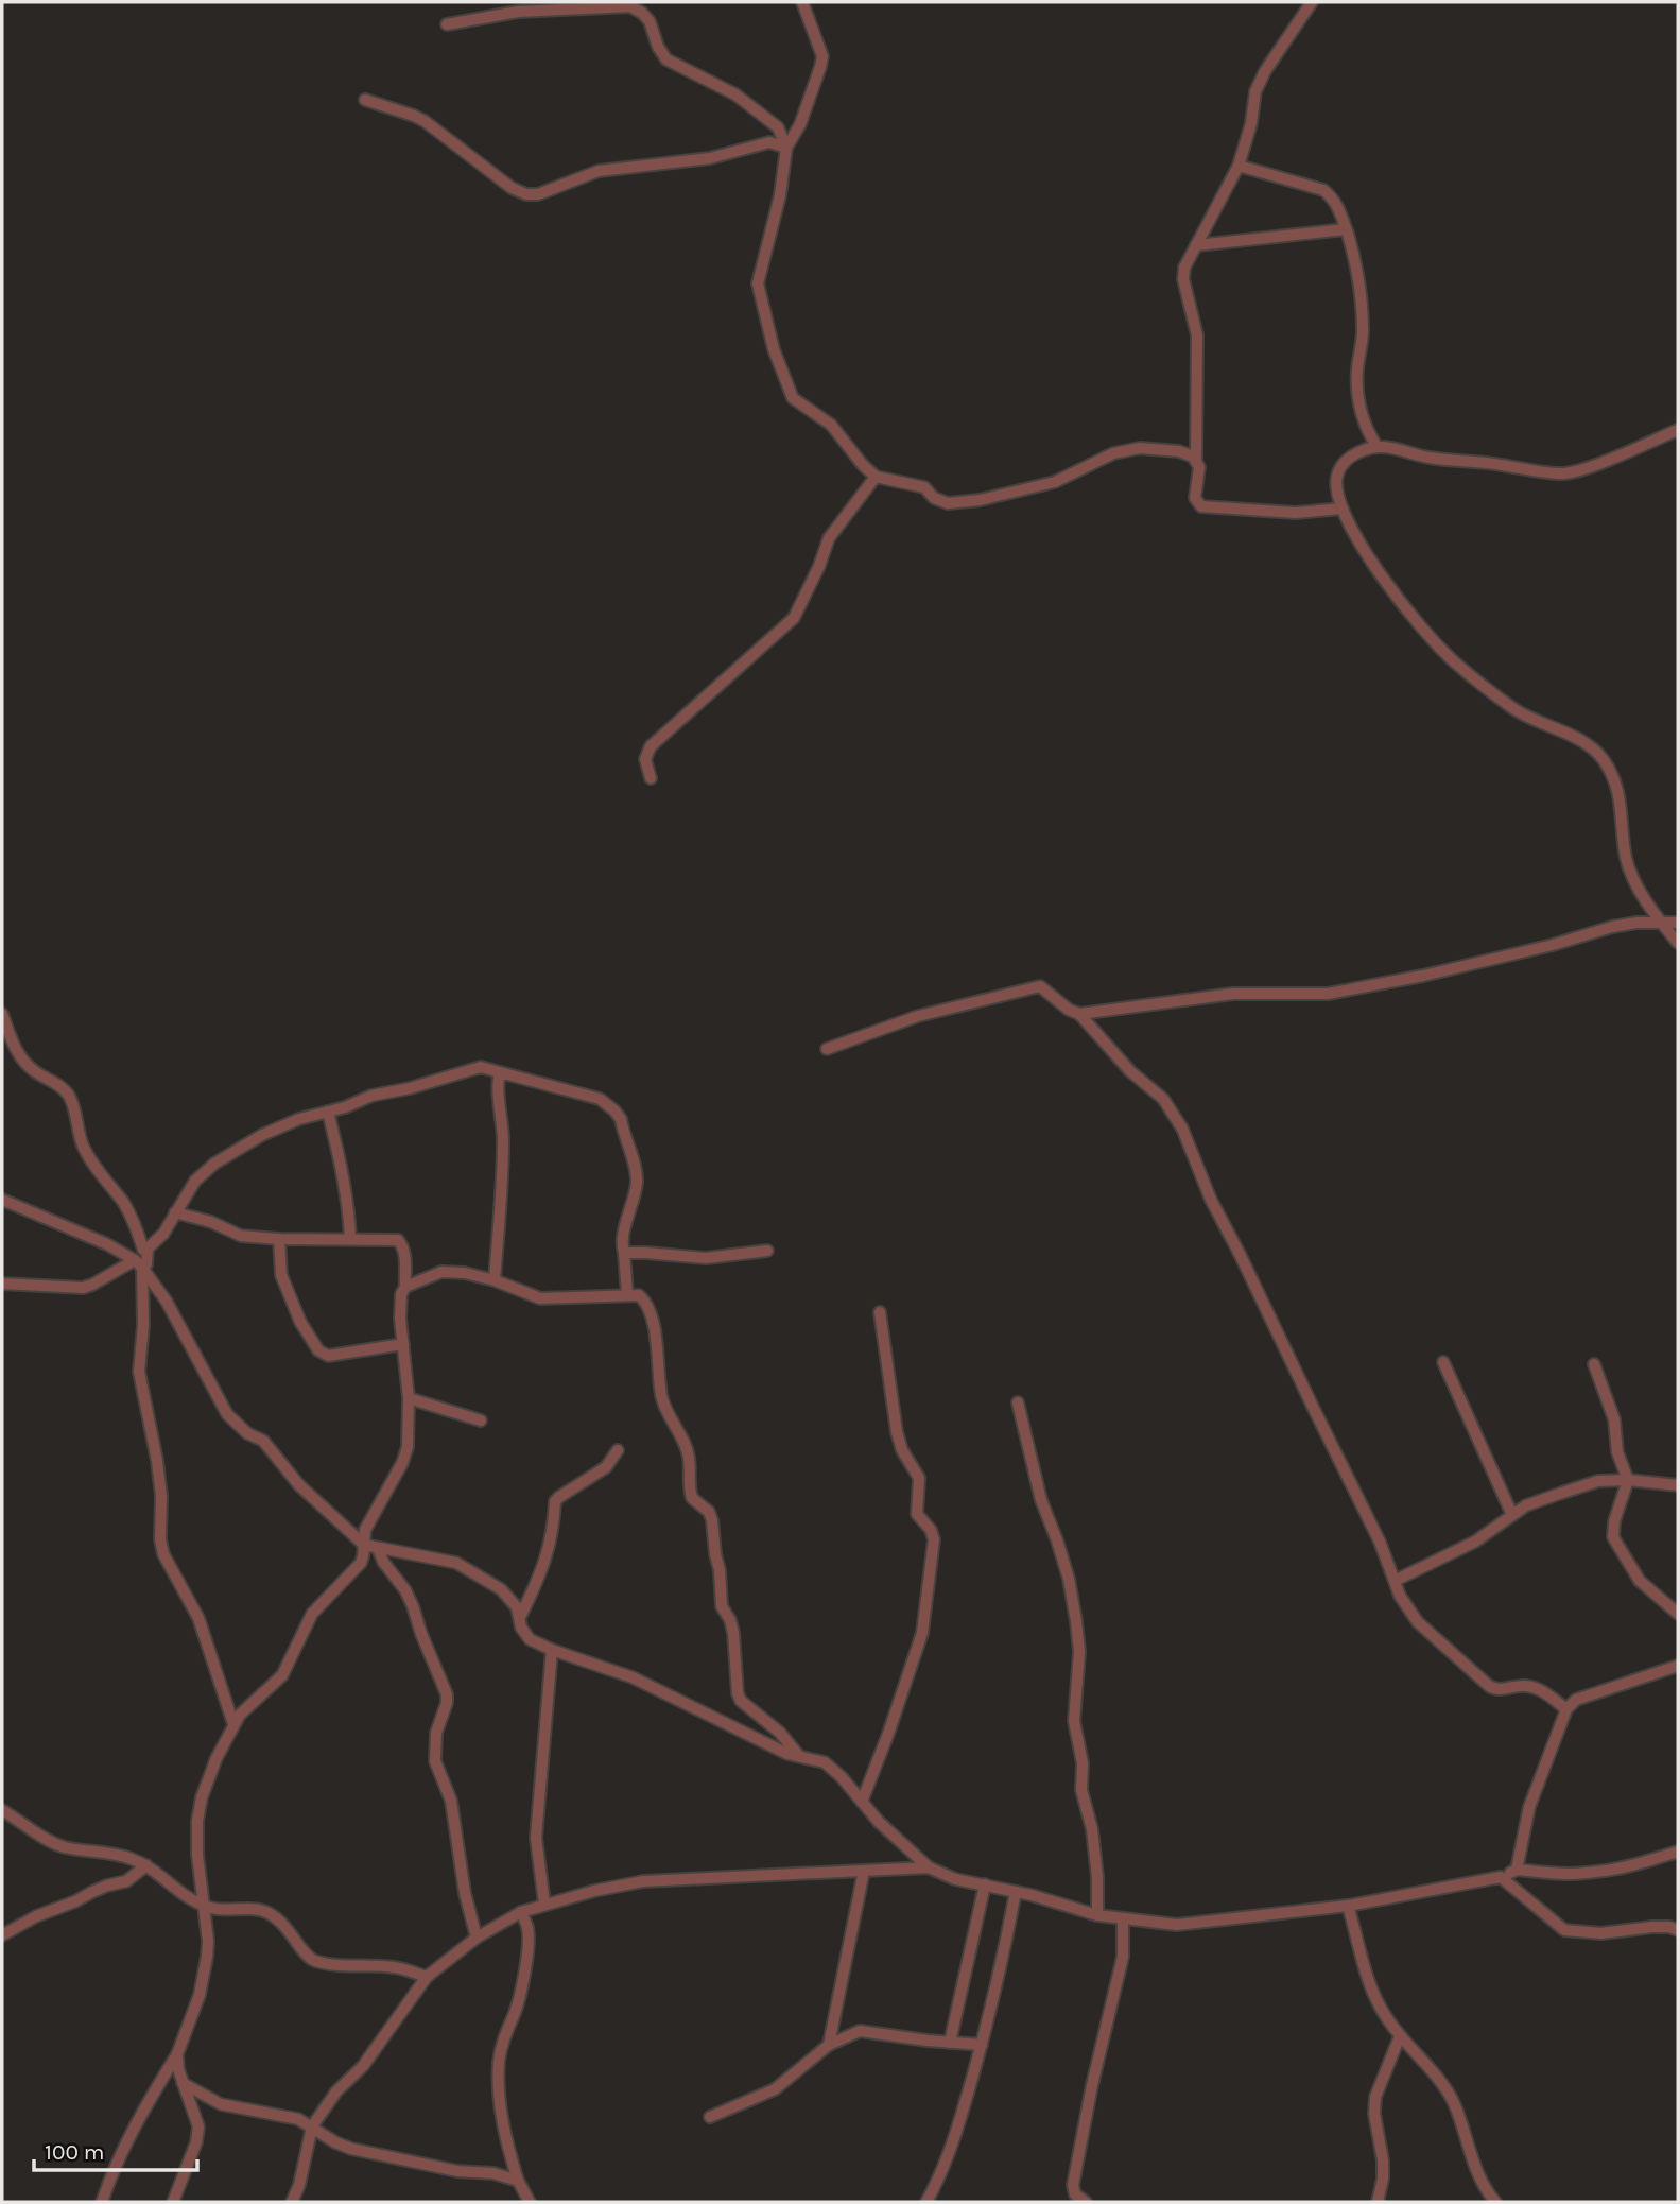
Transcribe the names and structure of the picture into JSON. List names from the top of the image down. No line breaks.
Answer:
{"scale_bar":"100 m"}
